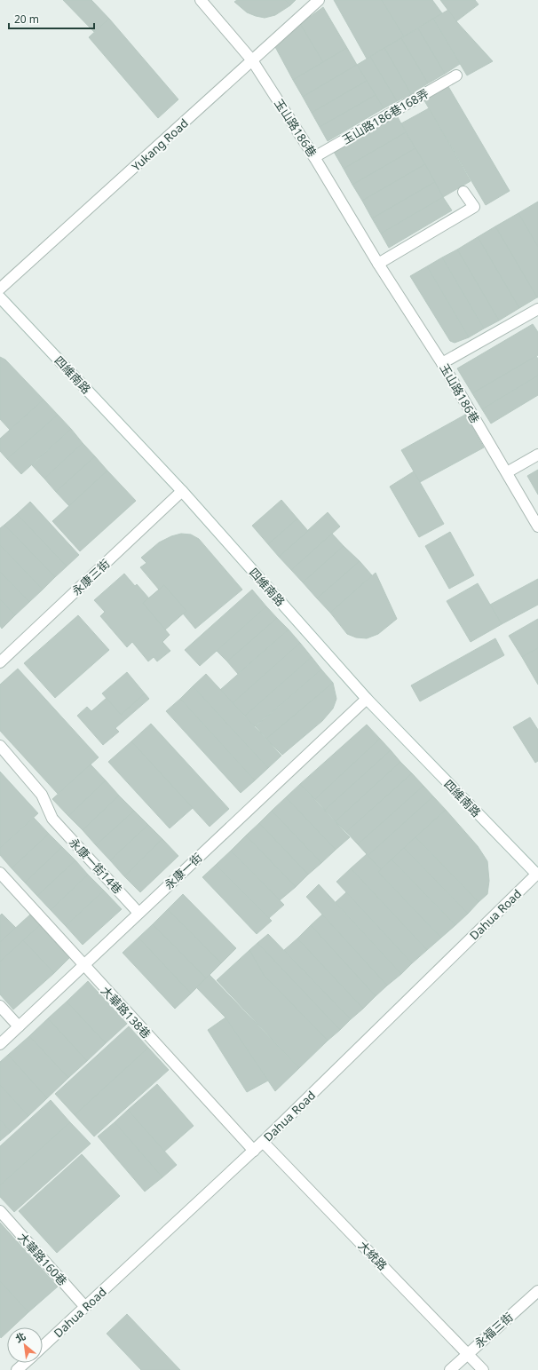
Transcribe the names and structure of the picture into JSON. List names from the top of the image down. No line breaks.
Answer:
{"streets":{"street":["玉山路186巷168弄","玉山路186巷","Yukang Road","四維南路","永康三街","永康一街14巷","永康一街","Dahua Road","大華路138巷","大統路","大華路160巷","永福三街"]},"crossings":[["玉山路186巷168弄","玉山路186巷"],["玉山路186巷","Yukang Road"],["四維南路","永康三街"],["四維南路","永康一街"],["四維南路","Dahua Road"],["永康一街14巷","永康一街"],["永康一街","大華路138巷"],["Dahua Road","大華路138巷"],["Dahua Road","大統路"],["Dahua Road","大華路160巷"],["大統路","永福三街"]],"scale_bar":"20 m","north":"top left"}
